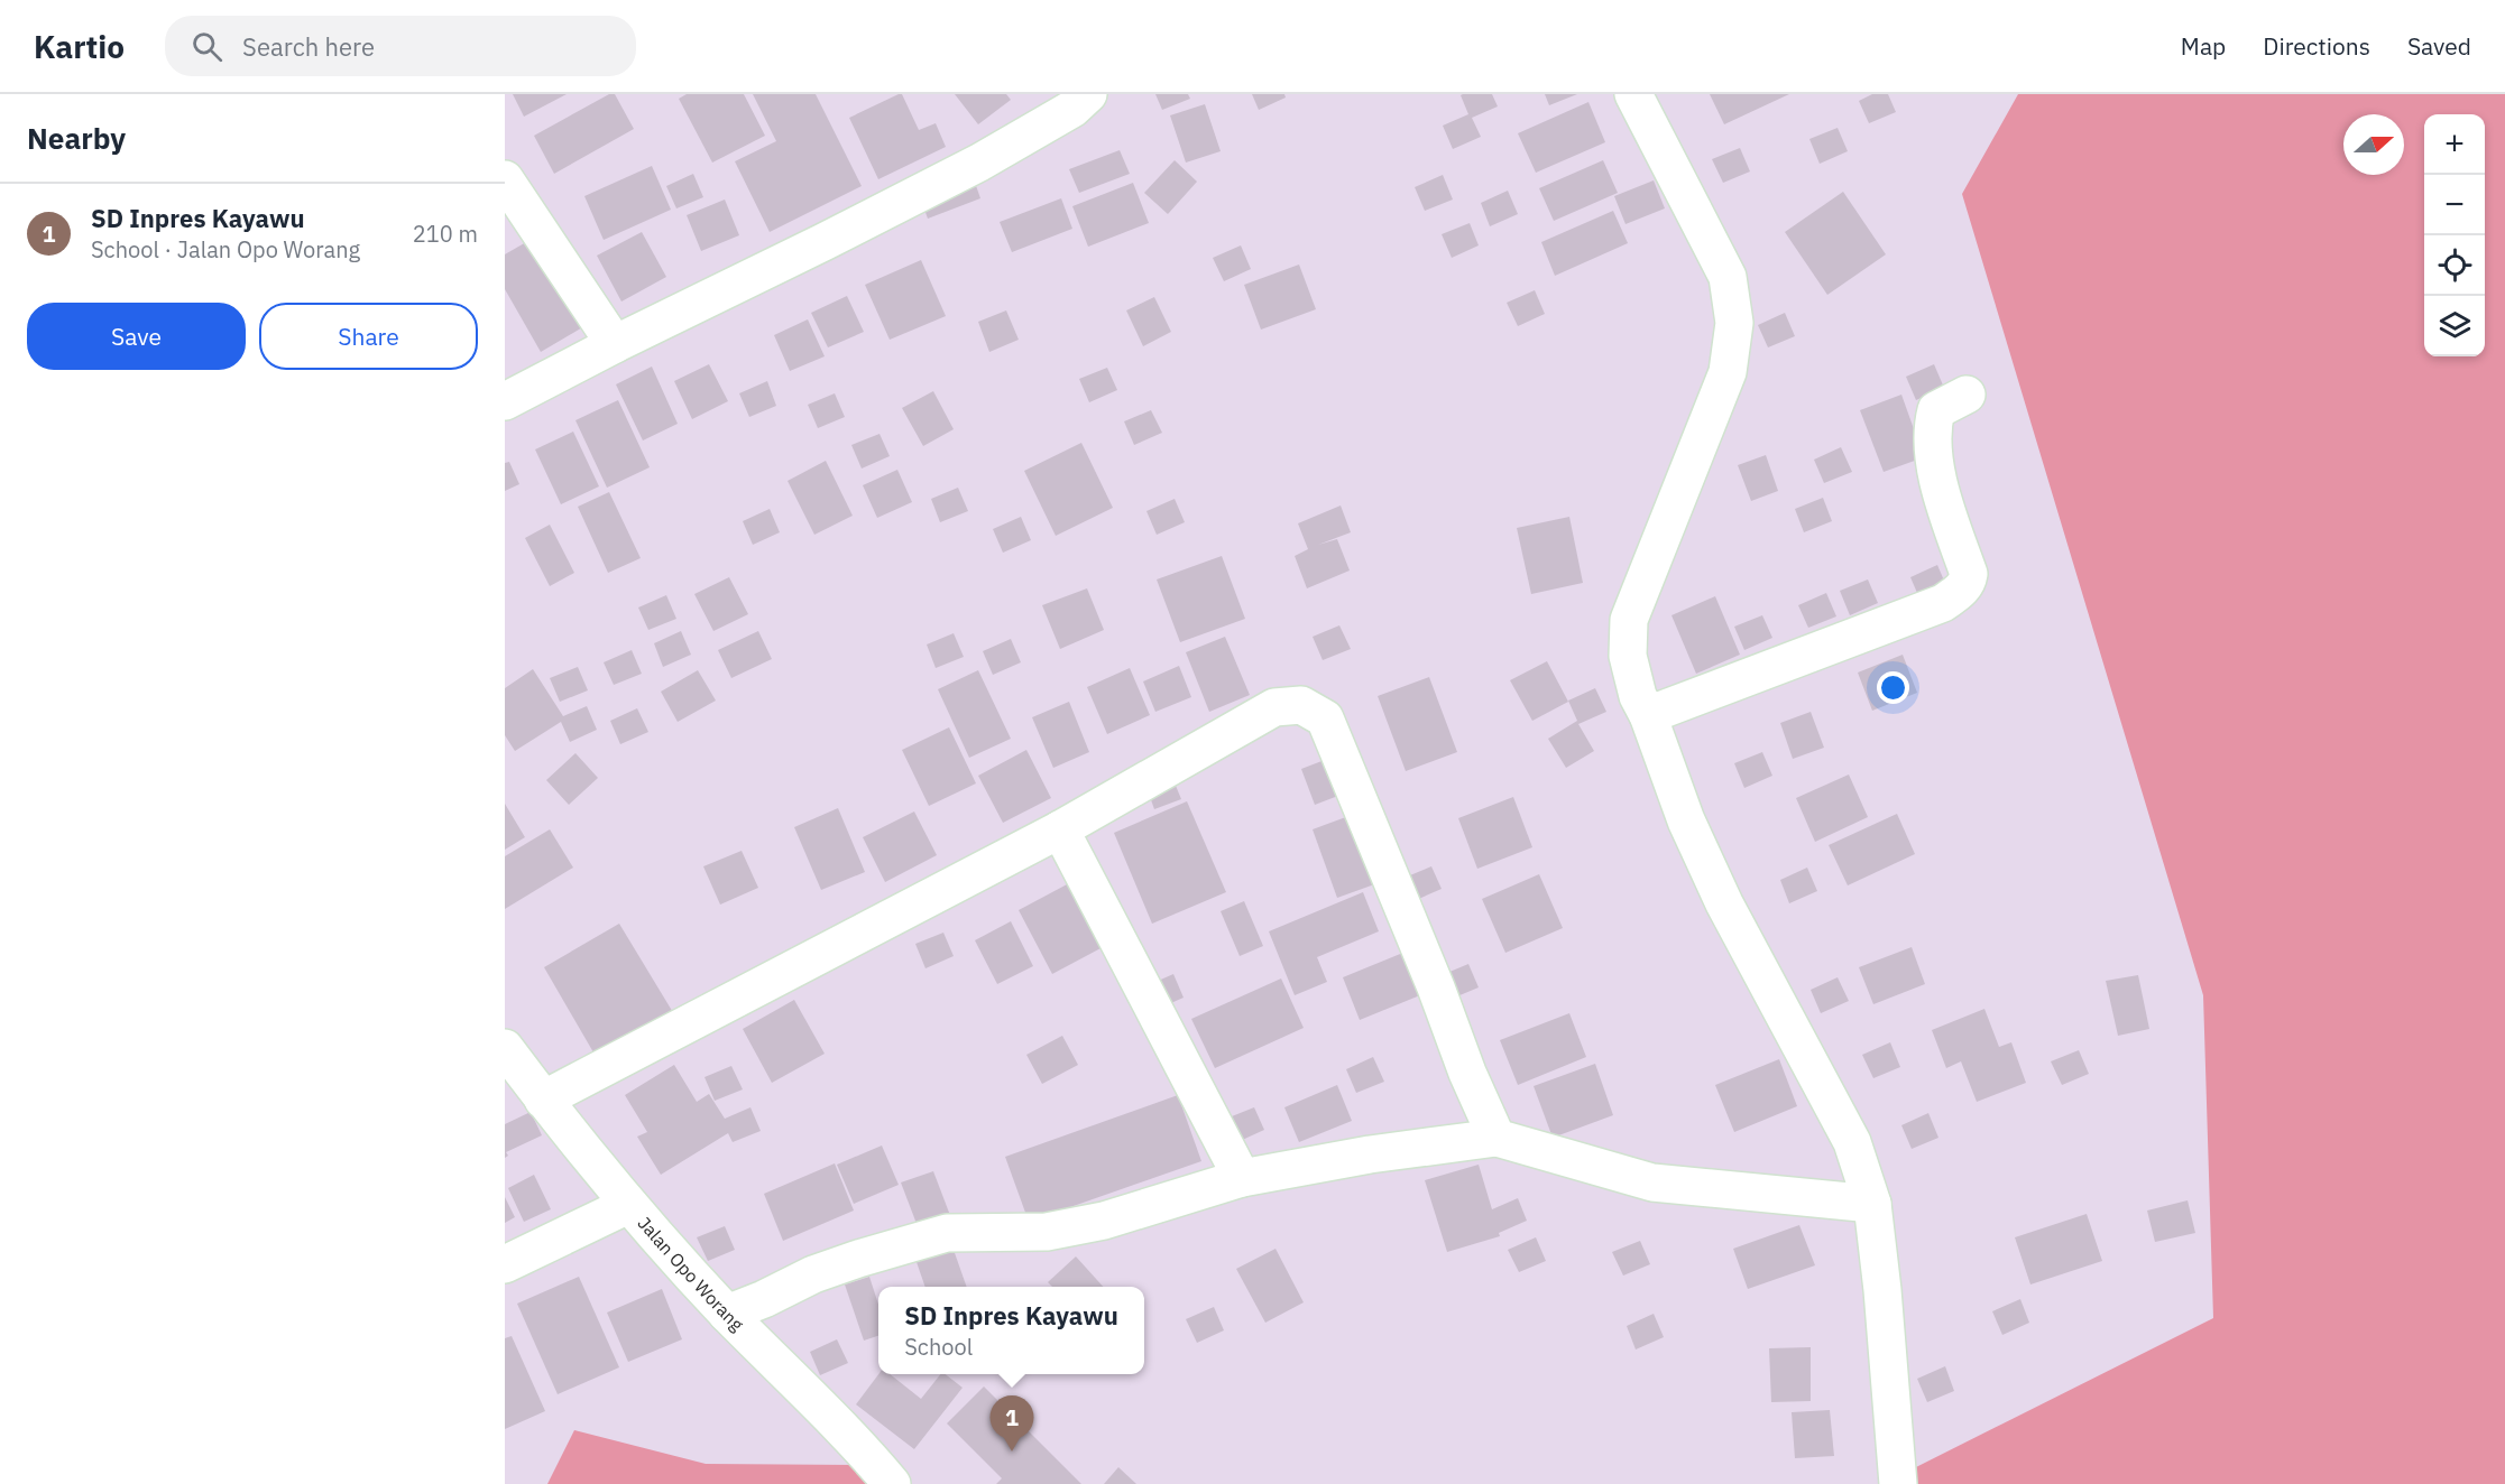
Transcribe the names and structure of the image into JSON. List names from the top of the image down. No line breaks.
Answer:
{"streets":{"street":["Jalan Opo Worang"]},"north":"right","page":{"header":"Kartio","search":"Search here","nav":["Map","Directions","Saved"],"heading":"Nearby","map_buttons":["+","−"],"list":[{"mark":"1","name":"SD Inpres Kayawu","note":"School · Jalan Opo Worang","value":"210 m"}],"buttons":["Save","Share"],"popup":["SD Inpres Kayawu","School"],"pins":"1"}}
